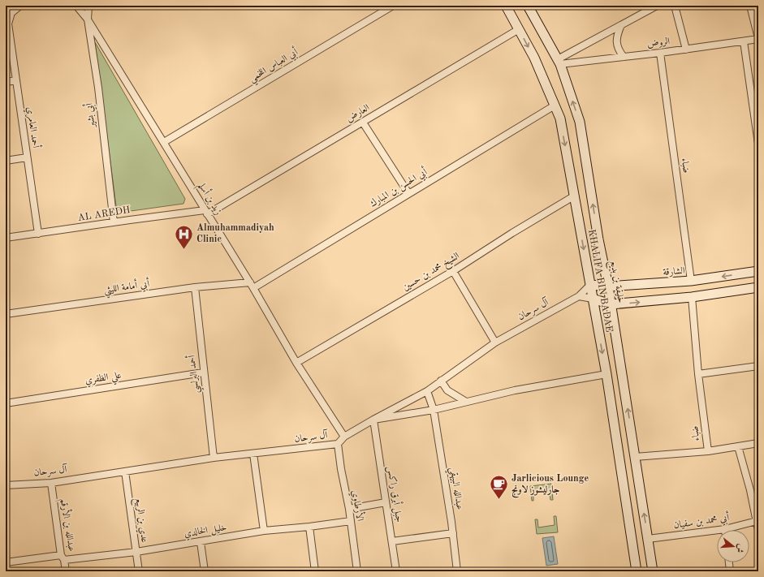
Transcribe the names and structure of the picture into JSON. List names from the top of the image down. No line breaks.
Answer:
{"streets":{"street":["الروض","أبي العباس اللخمي","العارض","أبي بشير","أحمد العامري","ضباء","أبي الحسن بن المبارك","زيد بن أسلم","AL AREDH","الشيخ محمد بن حسين","الشارقة","KHALIFA BIN BADAE","خليفة بن بديع","أبي أمامة الليثي","آل سرحان","أحمد البرلسي","علي الظفري","عبدالله البيهقي","جبل أبرق راكس","الأرطاوي","عدي بن الربيع","أبي محمد بن سفيان","عبدالله بن الأرقم","خليل الخالدي"]},"crossings":[["الروض","ضباء"],["الروض","خليفة بن بديع"],["أبي العباس اللخمي","زيد بن أسلم"],["العارض","زيد بن أسلم"],["العارض","AL AREDH"],["العارض","KHALIFA BIN BADAE"],["أبي بشير","زيد بن أسلم"],["أبي بشير","AL AREDH"],["أحمد العامري","AL AREDH"],["ضباء","الشارقة"],["أبي الحسن بن المبارك","زيد بن أسلم"],["أبي الحسن بن المبارك","KHALIFA BIN BADAE"],["أبي الحسن بن المبارك","أبي أمامة الليثي"],["زيد بن أسلم","AL AREDH"],["زيد بن أسلم","الشيخ محمد بن حسين"],["زيد بن أسلم","أبي أمامة الليثي"],["زيد بن أسلم","آل سرحان"],["الشيخ محمد بن حسين","KHALIFA BIN BADAE"],["الشارقة","KHALIFA BIN BADAE"],["الشارقة","خليفة بن بديع"],["الشارقة","آل سرحان"],["KHALIFA BIN BADAE","آل سرحان"],["خليفة بن بديع","أبي محمد بن سفيان"],["أبي أمامة الليثي","أحمد البرلسي"],["آل سرحان","أحمد البرلسي"],["آل سرحان","عبدالله البيهقي"],["آل سرحان","جبل أبرق راكس"],["آل سرحان","الأرطاوي"],["آل سرحان","عدي بن الربيع"],["آل سرحان","عبدالله بن الأرقم"],["أحمد البرلسي","علي الظفري"],["الأرطاوي","خليل الخالدي"],["عدي بن الربيع","خليل الخالدي"],["عبدالله بن الأرقم","خليل الخالدي"]],"one_way":["KHALIFA BIN BADAE","خليفة بن بديع"],"places":{"hospital":["Almuhammadiyah Clinic"],"cafe":["Jarlicious Lounge جارليشوز لاونج"]},"north":"right"}
